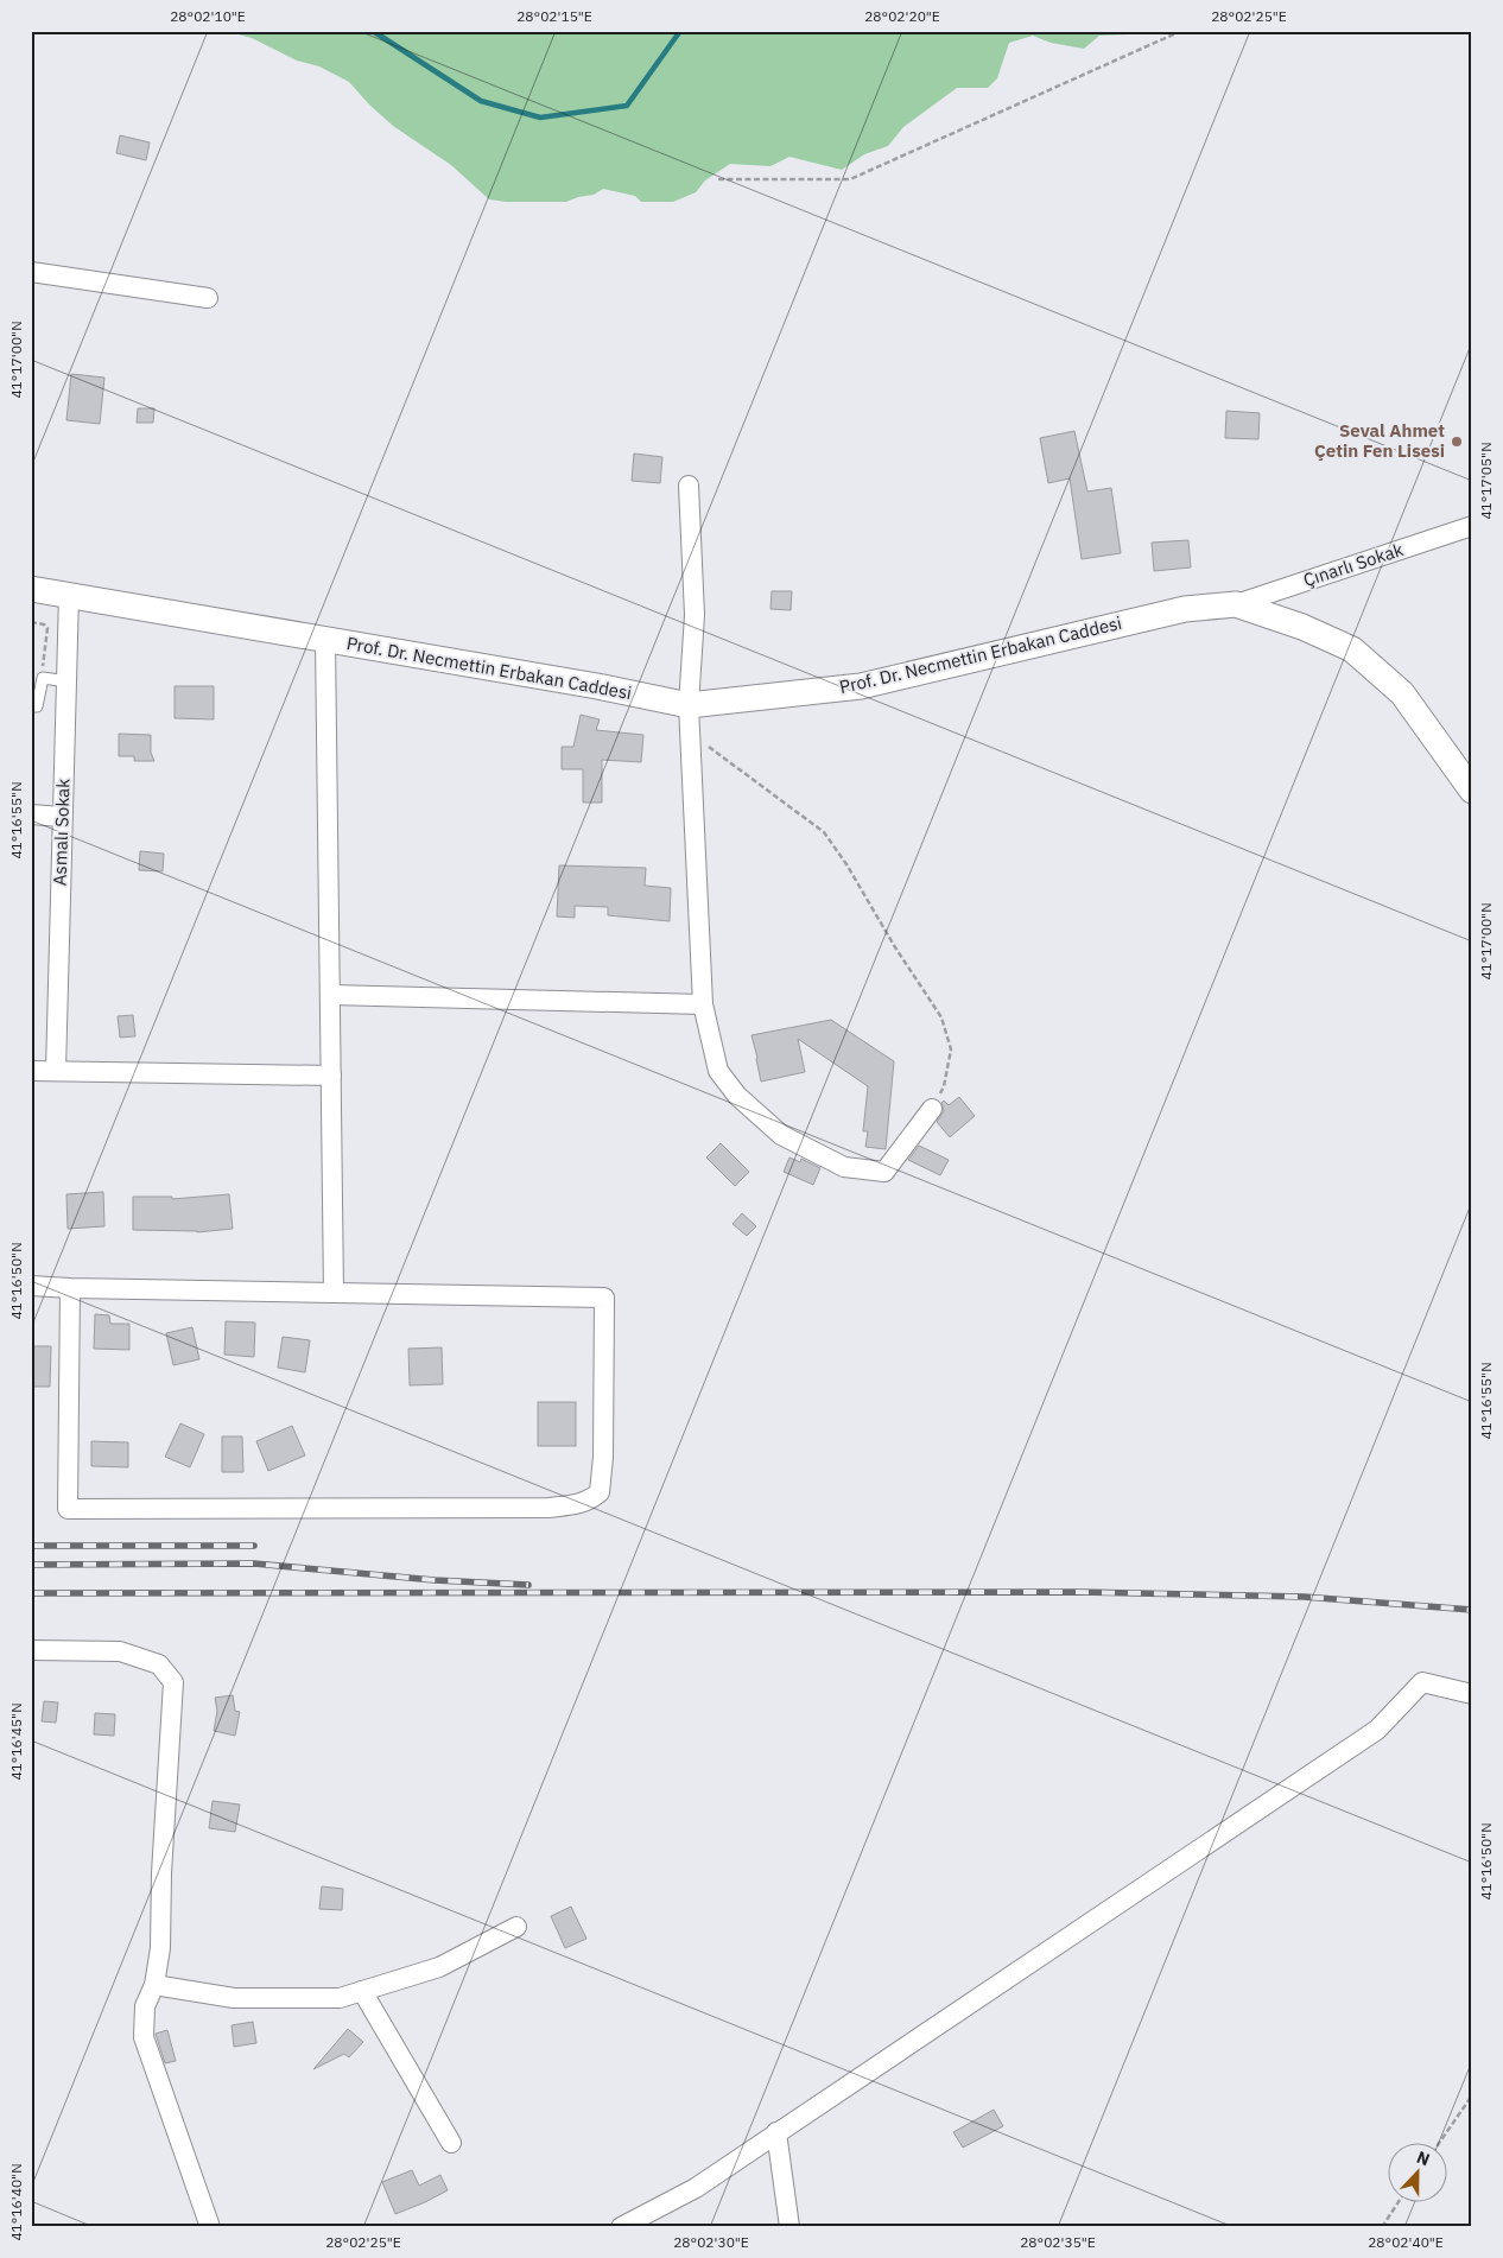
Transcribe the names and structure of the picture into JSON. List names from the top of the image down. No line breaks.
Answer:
{"streets":{"street":["Çınarlı Sokak","Prof. Dr. Necmettin Erbakan Caddesi","Asmalı Sokak"]},"crossings":[["Çınarlı Sokak","Prof. Dr. Necmettin Erbakan Caddesi"],["Prof. Dr. Necmettin Erbakan Caddesi","Asmalı Sokak"]],"places":["Seval Ahmet Çetin Fen Lisesi"],"north":"top","coordinates":["28°02'10\"E","28°02'15\"E","28°02'20\"E","28°02'25\"E","41°17'00\"N","41°17'05\"N","41°16'55\"N","41°16'50\"N","41°16'45\"N","41°16'40\"N","28°02'30\"E","28°02'35\"E","28°02'40\"E"]}
